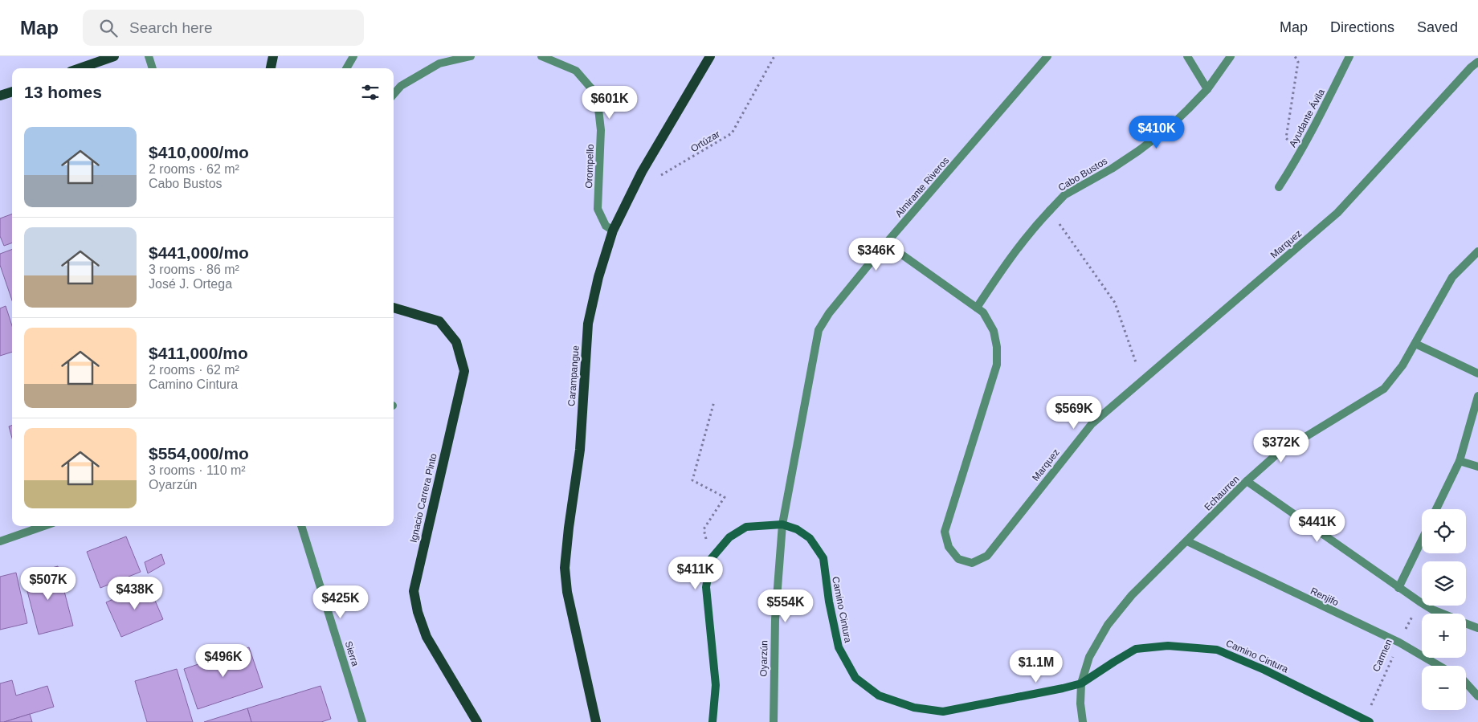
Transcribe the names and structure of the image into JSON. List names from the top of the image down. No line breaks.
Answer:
{"streets":{"main road":["Carampangue","Ignacio Carrera Pinto","Camino Cintura"],"street":["Ayudante Ávila","Orompello","Cabo Bustos","Almirante Riveros","Marquez","Echaurren","Renjifo","Sierra","Oyarzún"],"path":["Ortúzar","Carmen"]},"crossings":[["Orompello","Carampangue"],["Cabo Bustos","Marquez"],["Almirante Riveros","Marquez"],["Almirante Riveros","Camino Cintura"],["Almirante Riveros","Oyarzún"],["Echaurren","Renjifo"],["Echaurren","Camino Cintura"],["Renjifo","Carmen"],["Camino Cintura","Carmen"],["Camino Cintura","Oyarzún"]],"page":{"header":"Map","search":"Search here","nav":["Map","Directions","Saved"],"heading":"13 homes","price":["$601K","$410K","$346K","$569K","$372K","$441K","$411K","$507K","$438K","$425K","$554K","$496K","$1.1M"],"list":[{"name":"$410,000/mo","note":"2 rooms · 62 m² · Cabo Bustos"},{"name":"$441,000/mo","note":"3 rooms · 86 m² · José J. Ortega"},{"name":"$411,000/mo","note":"2 rooms · 62 m² · Camino Cintura"},{"name":"$554,000/mo","note":"3 rooms · 110 m² · Oyarzún"}],"map_buttons":["+","−"]}}
